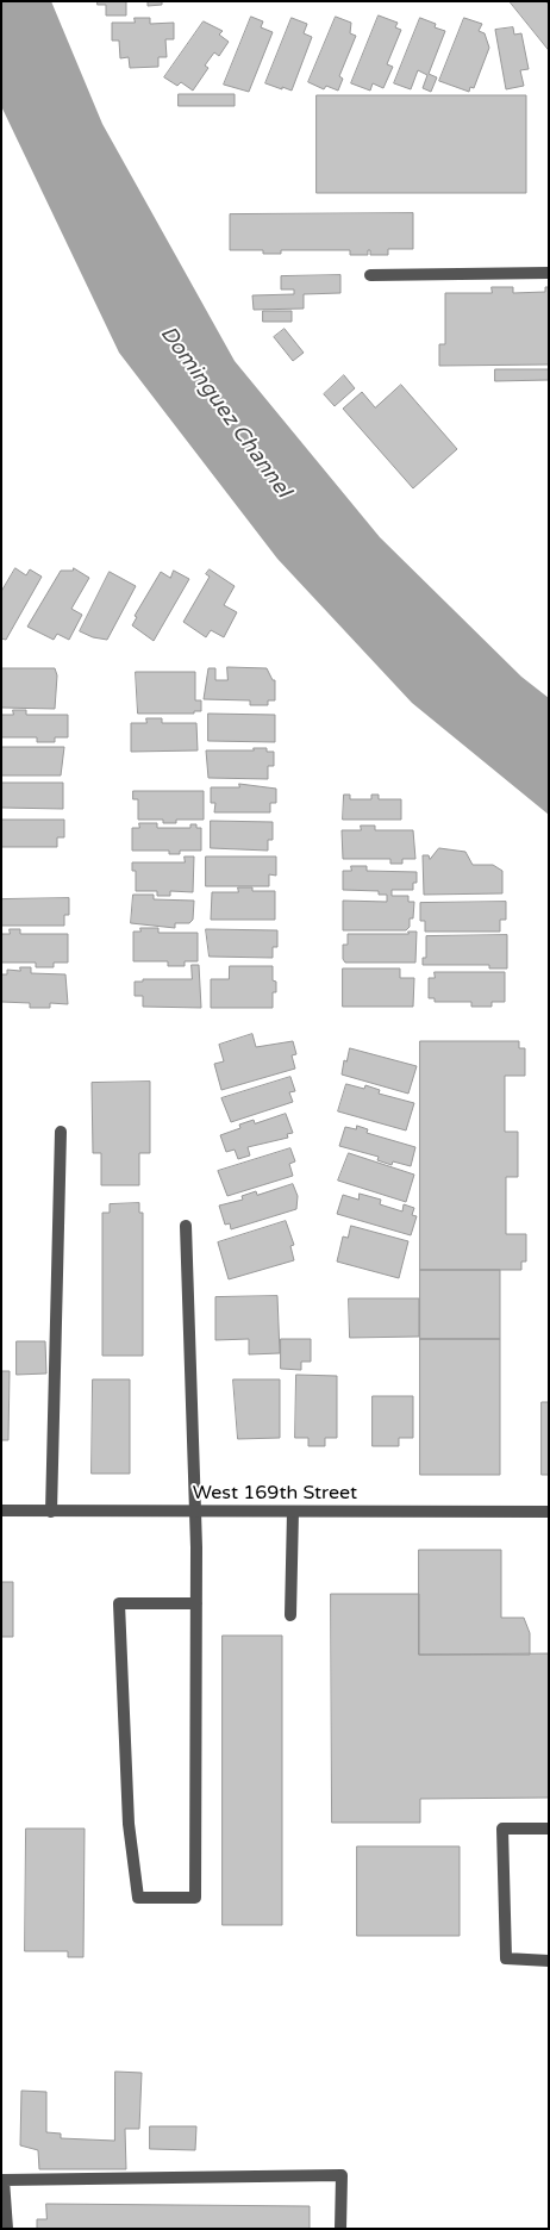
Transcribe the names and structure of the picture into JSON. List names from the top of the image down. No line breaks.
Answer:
{"streets":{"street":["West 169th Street"]},"water":["Dominguez Channel"]}
